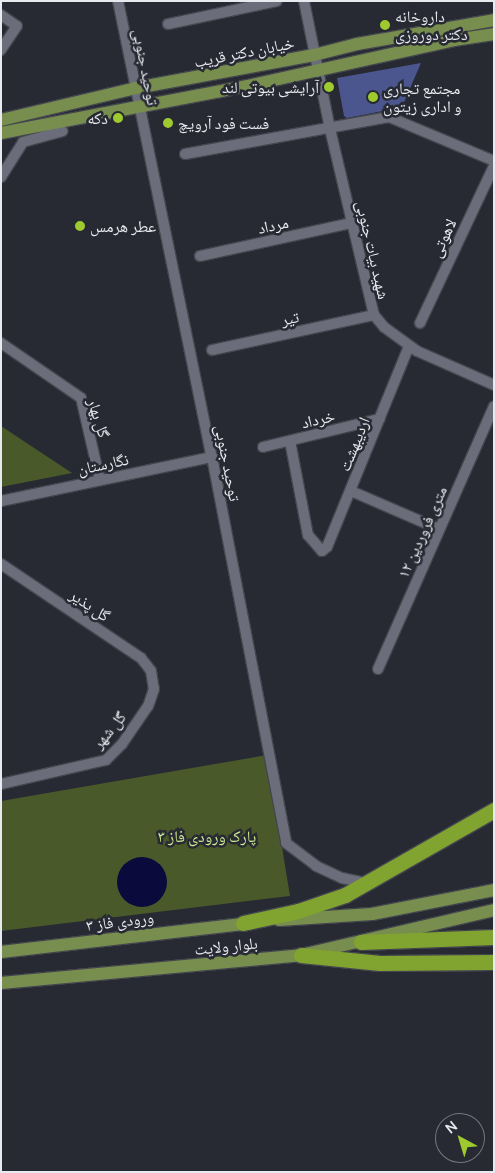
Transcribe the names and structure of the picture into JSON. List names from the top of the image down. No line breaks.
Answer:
{"streets":{"main road":["خیابان دکتر قریب","ورودی فاز ۳","بلوار ولایت"],"street":["توحید جنوبی","مرداد","لاهوتی","شهید بیات جنوبی","تیر","گل بهار","خرداد","اردیبهشت","نگارستان","۱۲ متری فروردین","گل پذیر","گل شهر"]},"crossings":[["خیابان دکتر قریب","توحید جنوبی"],["خیابان دکتر قریب","شهید بیات جنوبی"],["توحید جنوبی","نگارستان"],["مرداد","شهید بیات جنوبی"],["شهید بیات جنوبی","تیر"],["شهید بیات جنوبی","اردیبهشت"],["گل بهار","نگارستان"],["خرداد","اردیبهشت"],["گل پذیر","گل شهر"],["ورودی فاز ۳","بلوار ولایت"]],"parks":["پارک ورودی فاز ۳"],"places":["داروخانه دکتر دوروزی","آرایشی بیوتی لند","مجتمع تجاری و اداری زیتون","دکه","فست فود آرویچ","عطر هرمس"],"north":"top left"}
